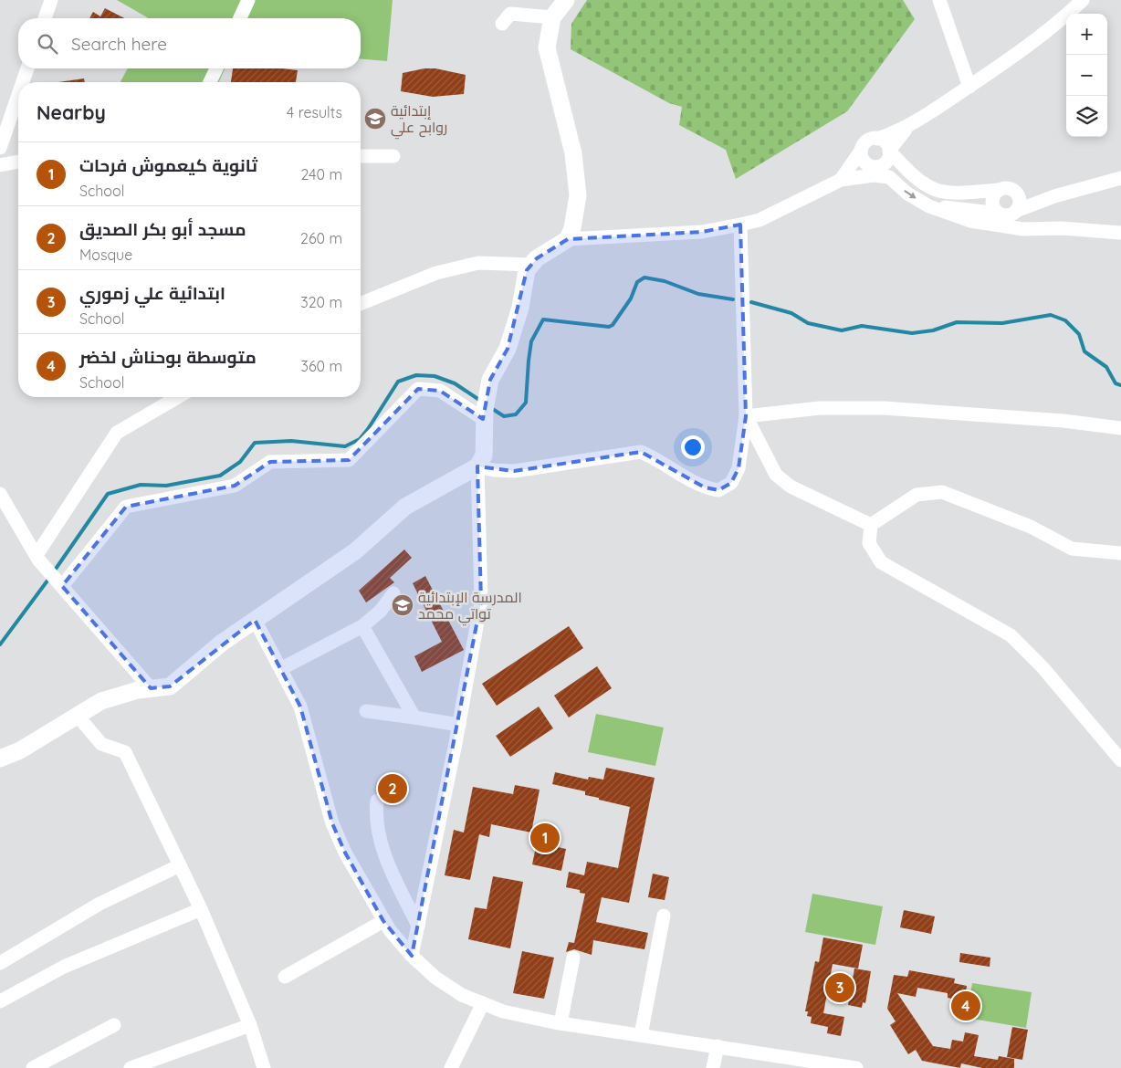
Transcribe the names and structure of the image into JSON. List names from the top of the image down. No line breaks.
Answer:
{"places":{"school or university":["إبتدائية روابح علي","المدرسة الإبتدائية تواتي محمد"]},"page":{"map_buttons":["+","−"],"search":"Search here","heading":["Nearby","4 results"],"list":[{"mark":"1","name":"ثانوية كيعموش فرحات","note":"School","value":"240 m"},{"mark":"2","name":"مسجد أبو بكر الصديق","note":"Mosque","value":"260 m"},{"mark":"3","name":"ابتدائية علي زموري","note":"School","value":"320 m"},{"mark":"4","name":"متوسطة بوحناش لخضر","note":"School","value":"360 m"}],"pins":["2","1","3","4"]}}
